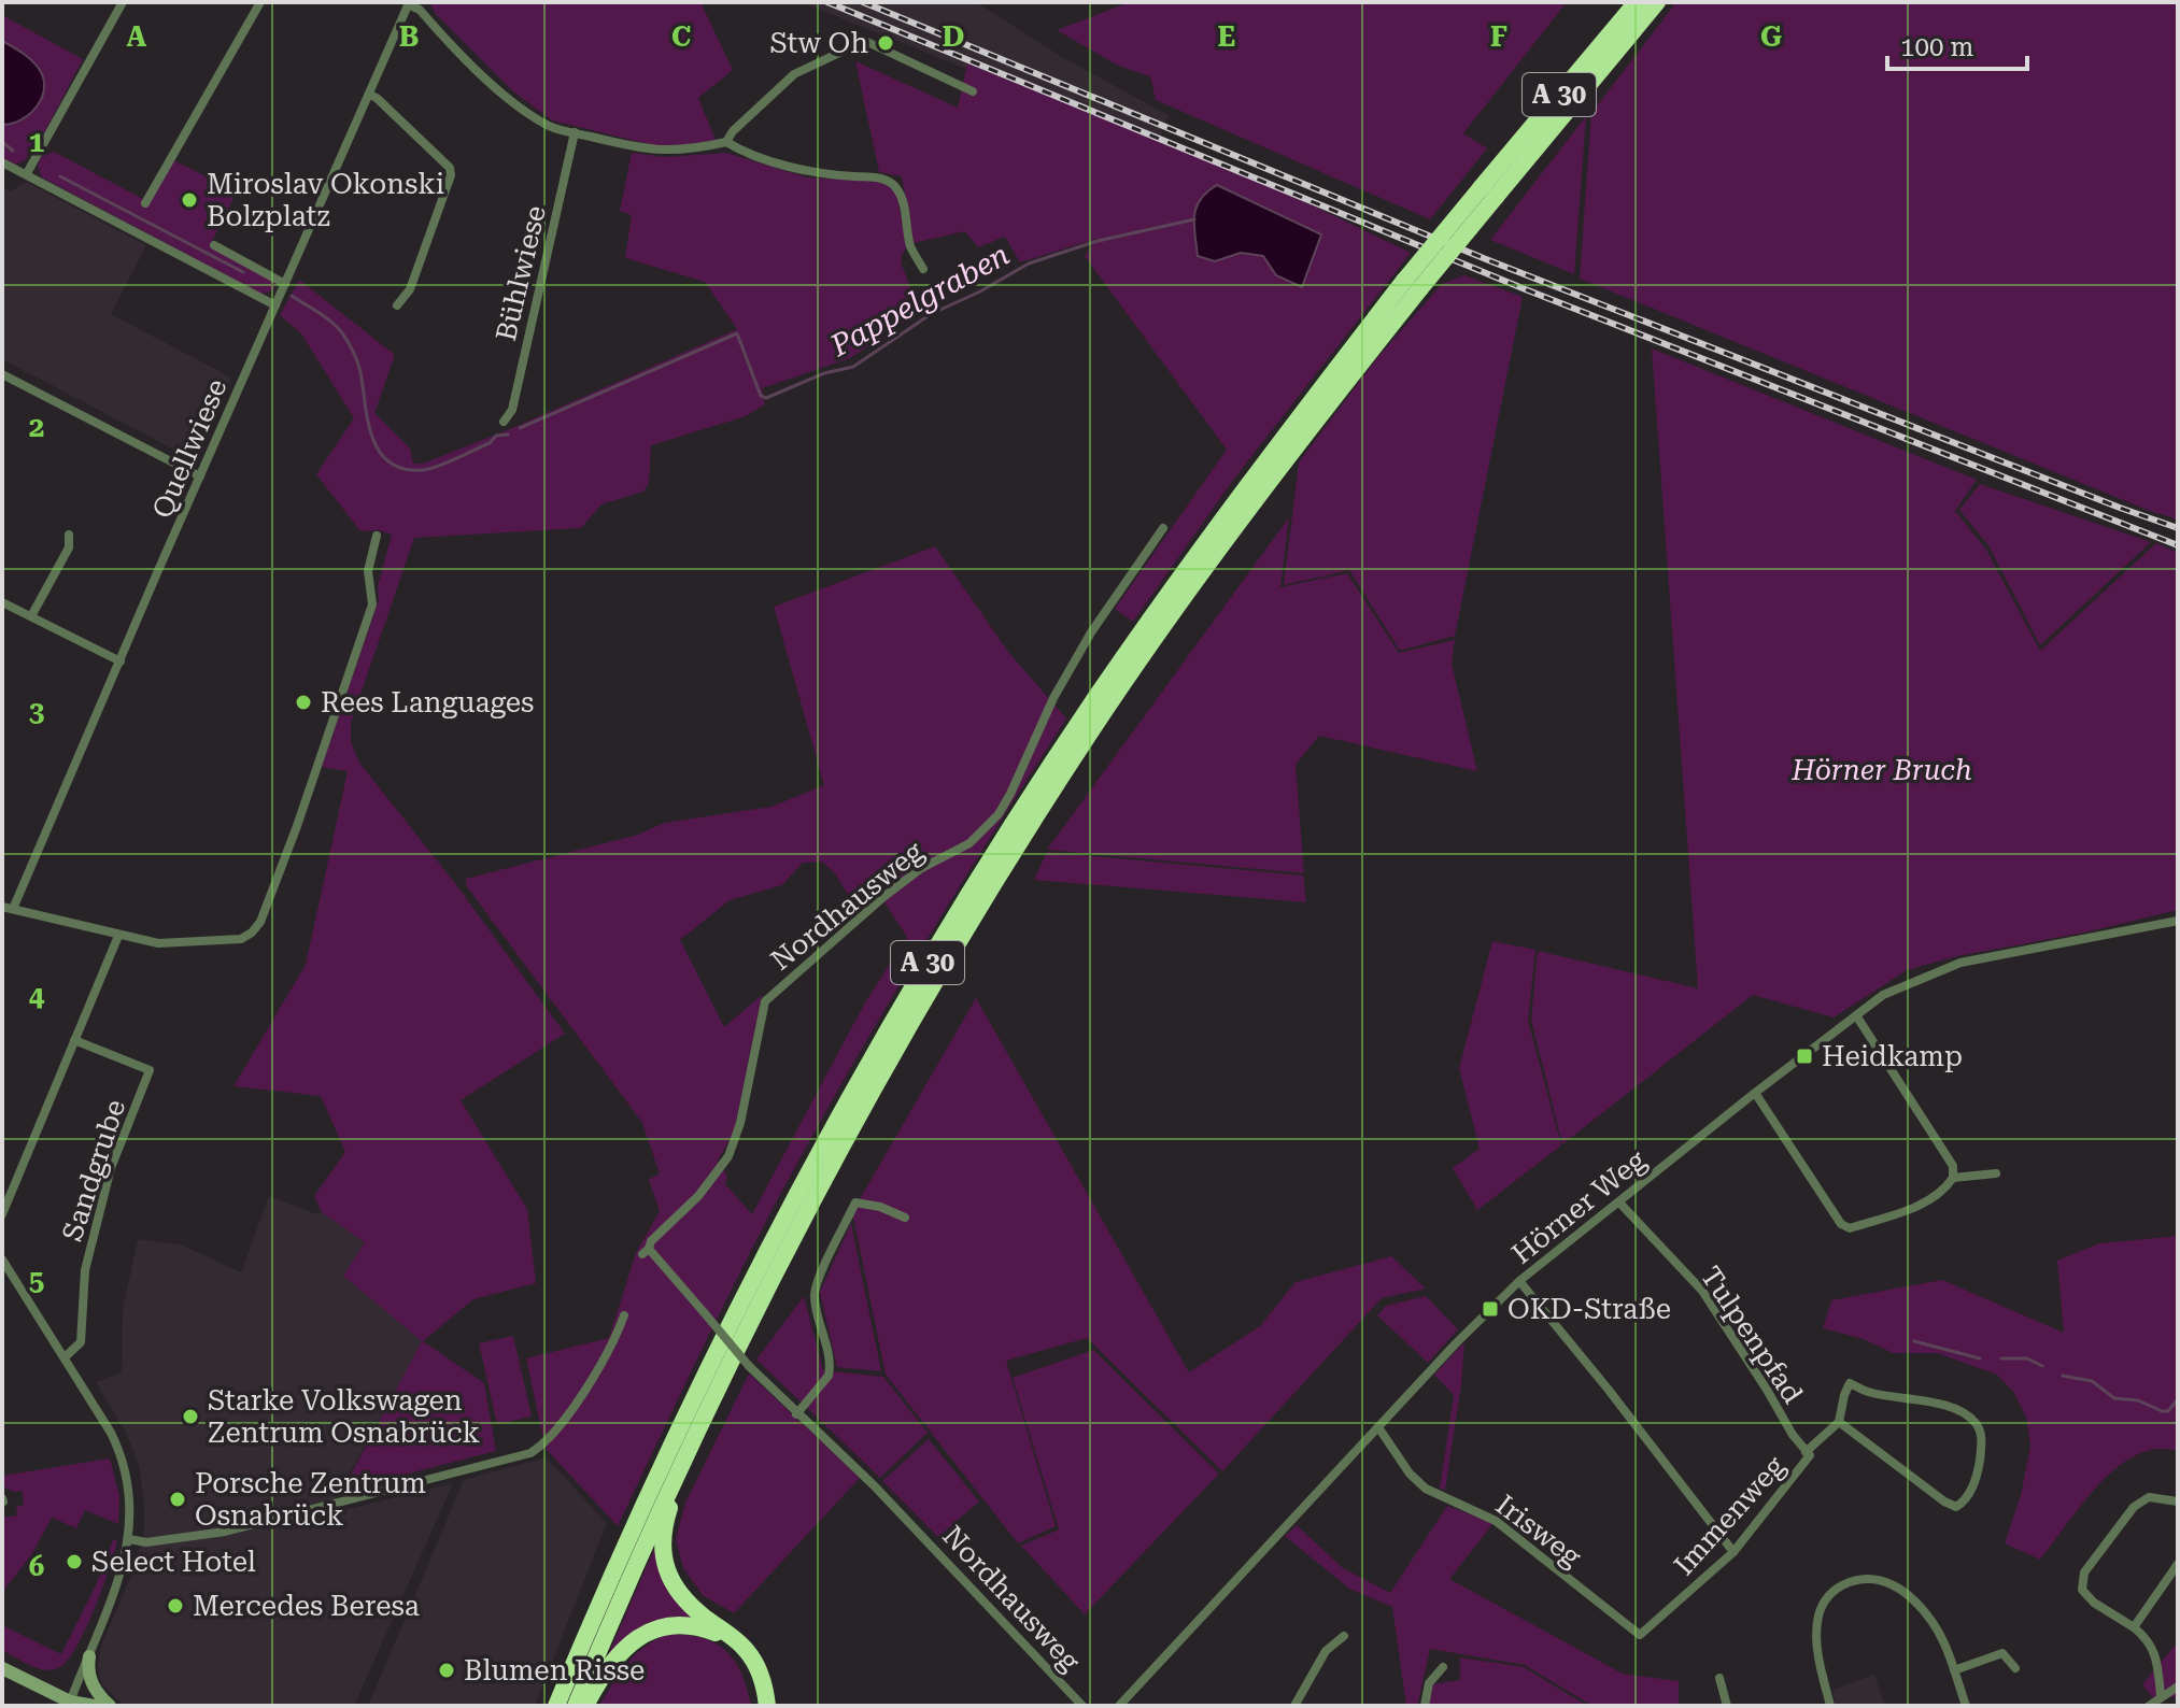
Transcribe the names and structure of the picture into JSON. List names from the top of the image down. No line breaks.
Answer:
{"streets":{"highway":["A 30"],"street":["Bühlwiese","Quellwiese","Nordhausweg","Sandgrube","Hörner Weg","Tulpenpfad","Immenweg","Irisweg"]},"crossings":[["Hörner Weg","Tulpenpfad"],["Hörner Weg","Irisweg"],["Tulpenpfad","Immenweg"],["Immenweg","Irisweg"]],"water":["Pappelgraben"],"parks":["Hörner Bruch"],"places":{"other":["Stw Oh","Miroslav Okonski Bolzplatz","Rees Languages","Starke Volkswagen Zentrum Osnabrück","Porsche Zentrum Osnabrück","Select Hotel","Mercedes Beresa","Blumen Risse"],"transit":["Heidkamp","OKD-Straße"]},"scale_bar":"100 m","grid":{"columns":["A","B","C","D","E","F","G"],"rows":["1","2","3","4","5","6"]}}
